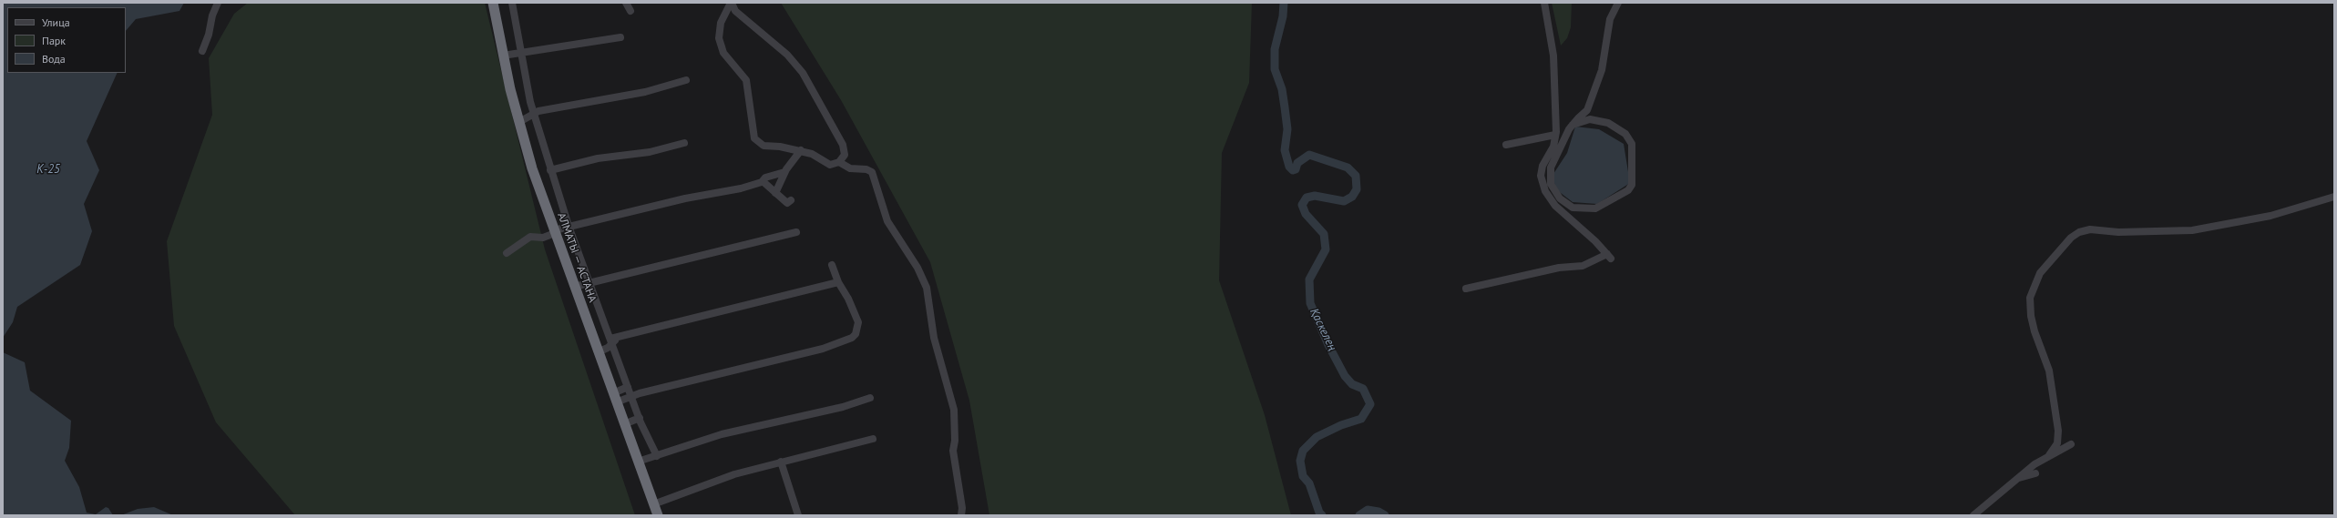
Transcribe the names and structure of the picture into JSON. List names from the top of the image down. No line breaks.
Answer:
{"streets":{"highway":["АЛМАТЫ — АСТАНА"]},"water":["К-25","Қаскелең"],"legend":["Улица","Парк","Вода"]}
